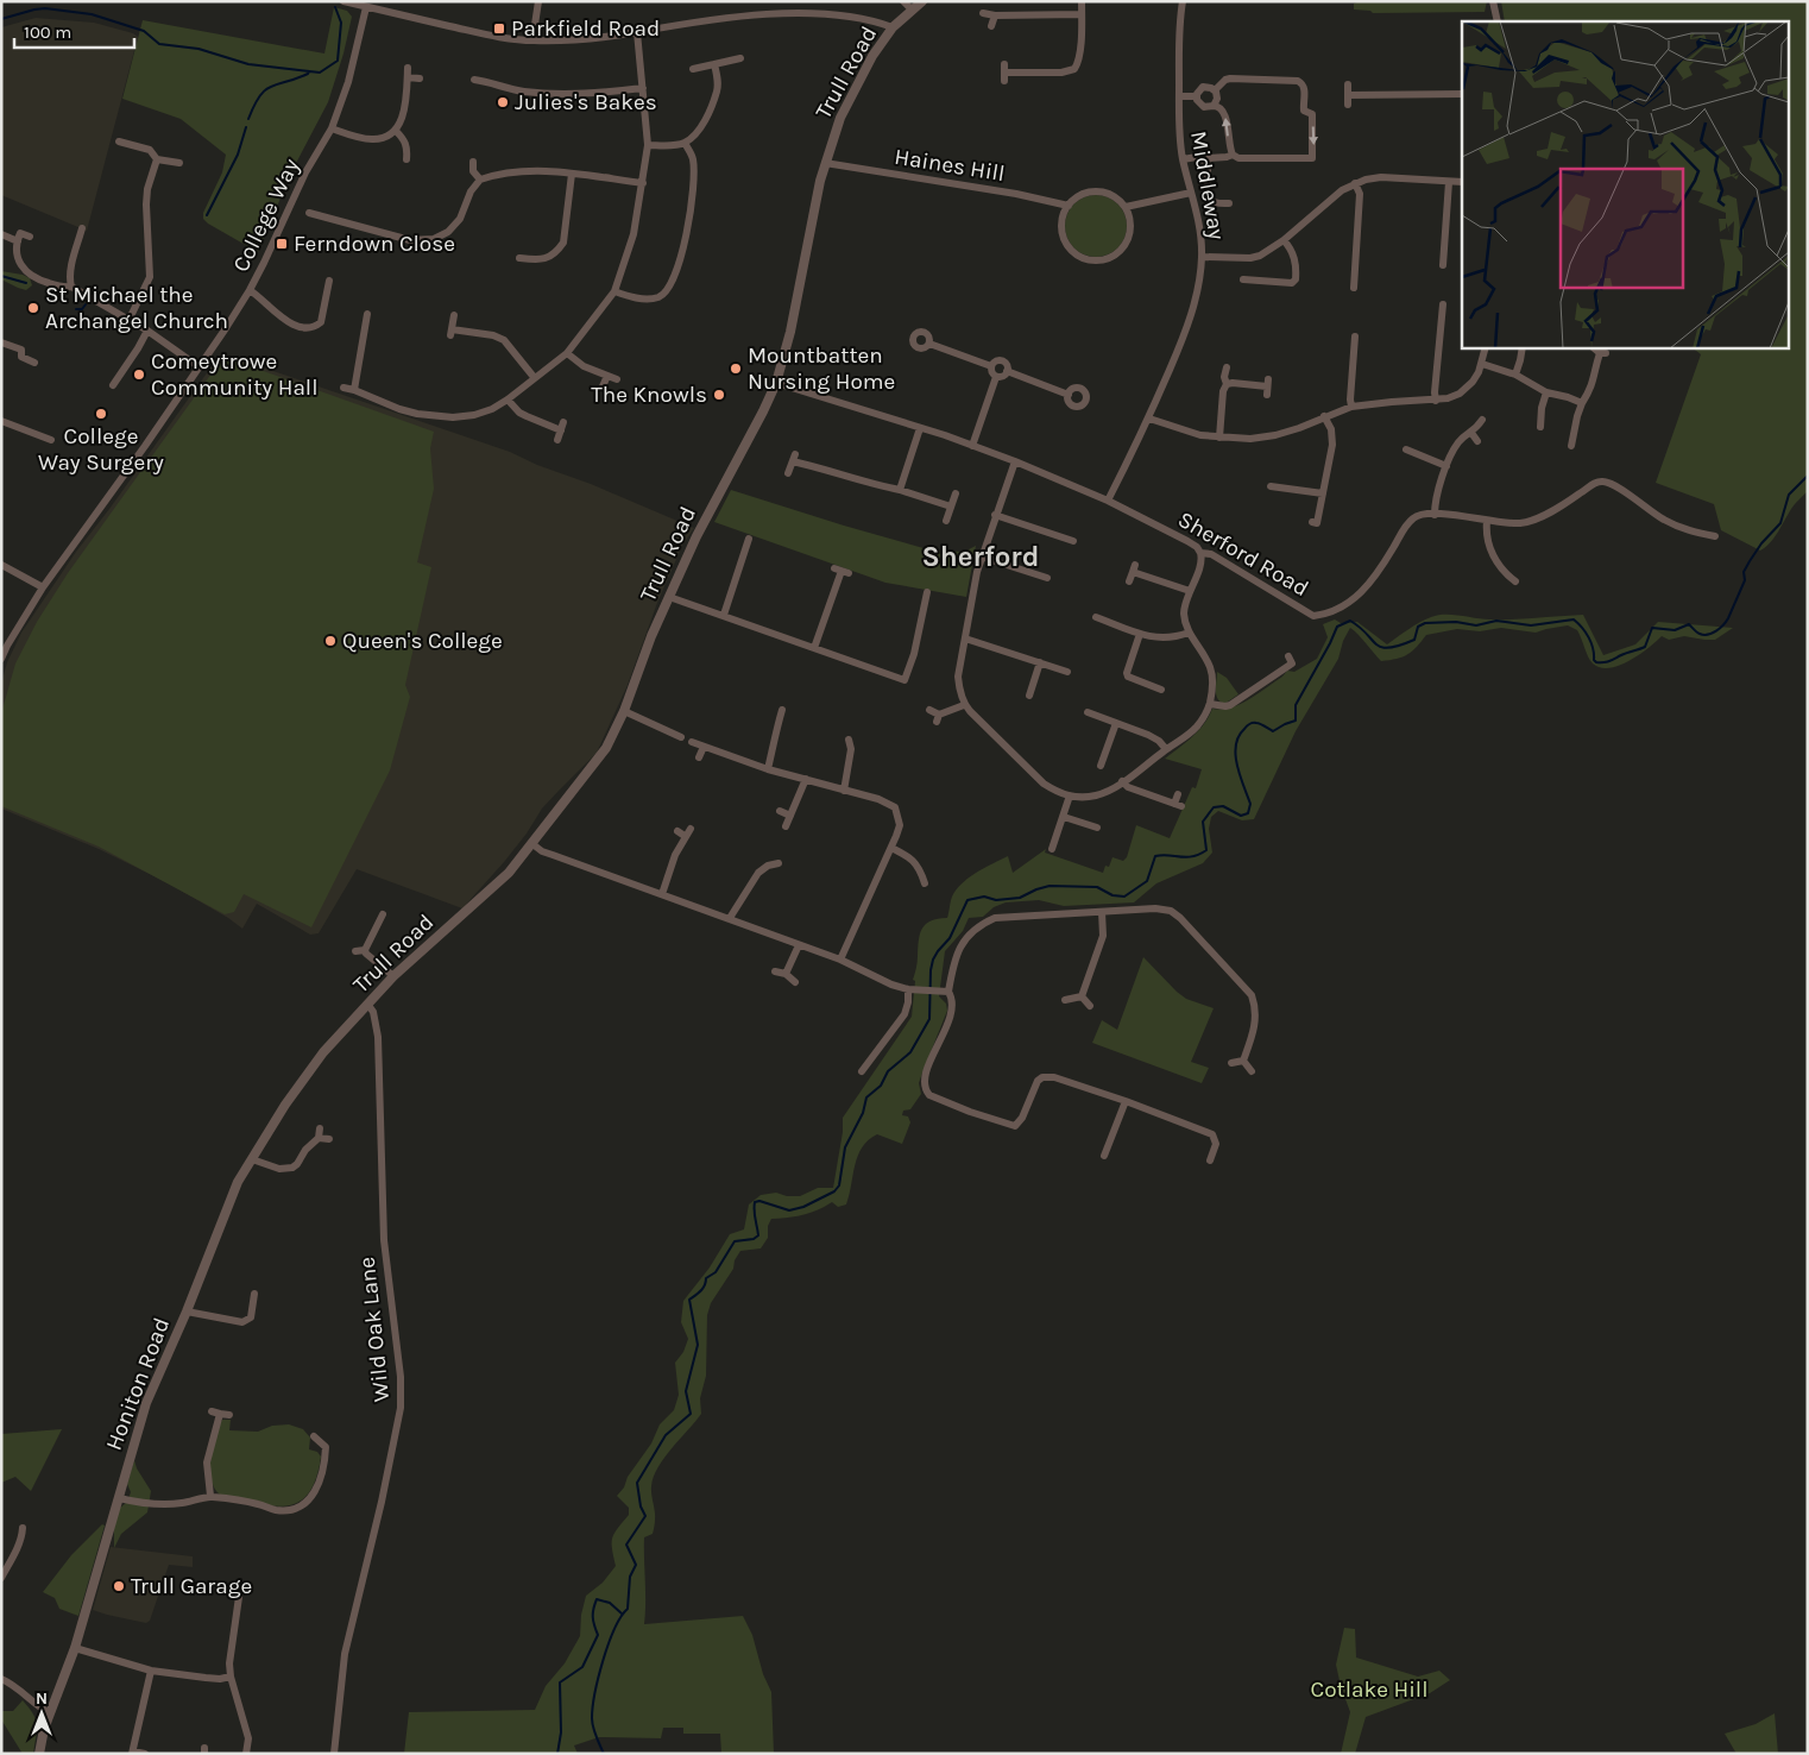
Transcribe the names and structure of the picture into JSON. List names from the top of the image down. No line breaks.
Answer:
{"streets":{"street":["Trull Road","Haines Hill","Middleway","College Way","Sherford Road","Wild Oak Lane","Honiton Road"]},"crossings":[["Trull Road","Haines Hill"],["Trull Road","Sherford Road"],["Trull Road","Wild Oak Lane"],["Trull Road","Honiton Road"],["Middleway","Sherford Road"]],"districts":["Sherford"],"parks":["Cotlake Hill"],"places":{"transit":["Parkfield Road","Ferndown Close"],"other":["Julies's Bakes","St Michael the Archangel Church","Mountbatten Nursing Home","Comeytrowe Community Hall","The Knowls","College Way Surgery","Queen's College","Trull Garage"]},"scale_bar":"100 m","north":"top"}
